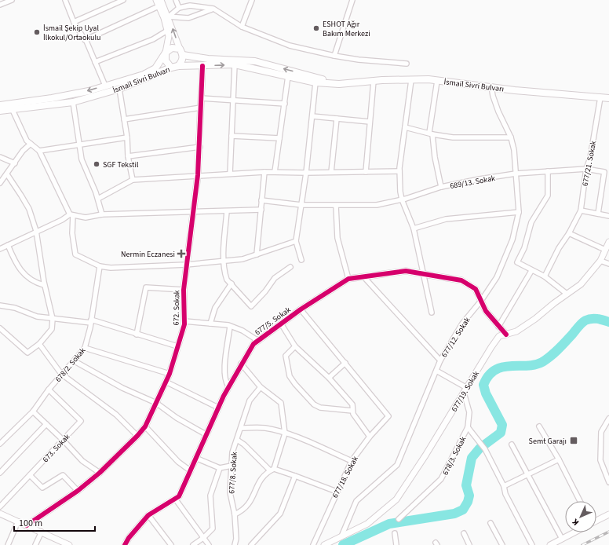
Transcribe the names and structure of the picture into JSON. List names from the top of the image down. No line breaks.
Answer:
{"streets":{"main road":["İsmail Sivri Bulvarı"],"street":["677/21. Sokak","689/13. Sokak","672. Sokak","677/5. Sokak","677/12. Sokak","678/2. Sokak","677/19. Sokak","673. Sokak","678/3. Sokak","677/8. Sokak","677/18. Sokak"]},"crossings":[["İsmail Sivri Bulvarı","677/21. Sokak"],["İsmail Sivri Bulvarı","672. Sokak"],["İsmail Sivri Bulvarı","677/12. Sokak"],["677/21. Sokak","689/13. Sokak"],["689/13. Sokak","677/12. Sokak"],["677/5. Sokak","677/12. Sokak"],["677/5. Sokak","677/19. Sokak"],["677/12. Sokak","677/19. Sokak"],["678/2. Sokak","673. Sokak"],["677/19. Sokak","678/3. Sokak"]],"places":{"other":["ESHOT Ağır Bakım Merkezi","İsmail Şekip Uyal İlkokul/Ortaokulu","SGF Tekstil"],"health":["Nermin Eczanesi"],"transit":["Semt Garajı"]},"scale_bar":"100 m","north":"bottom left"}
